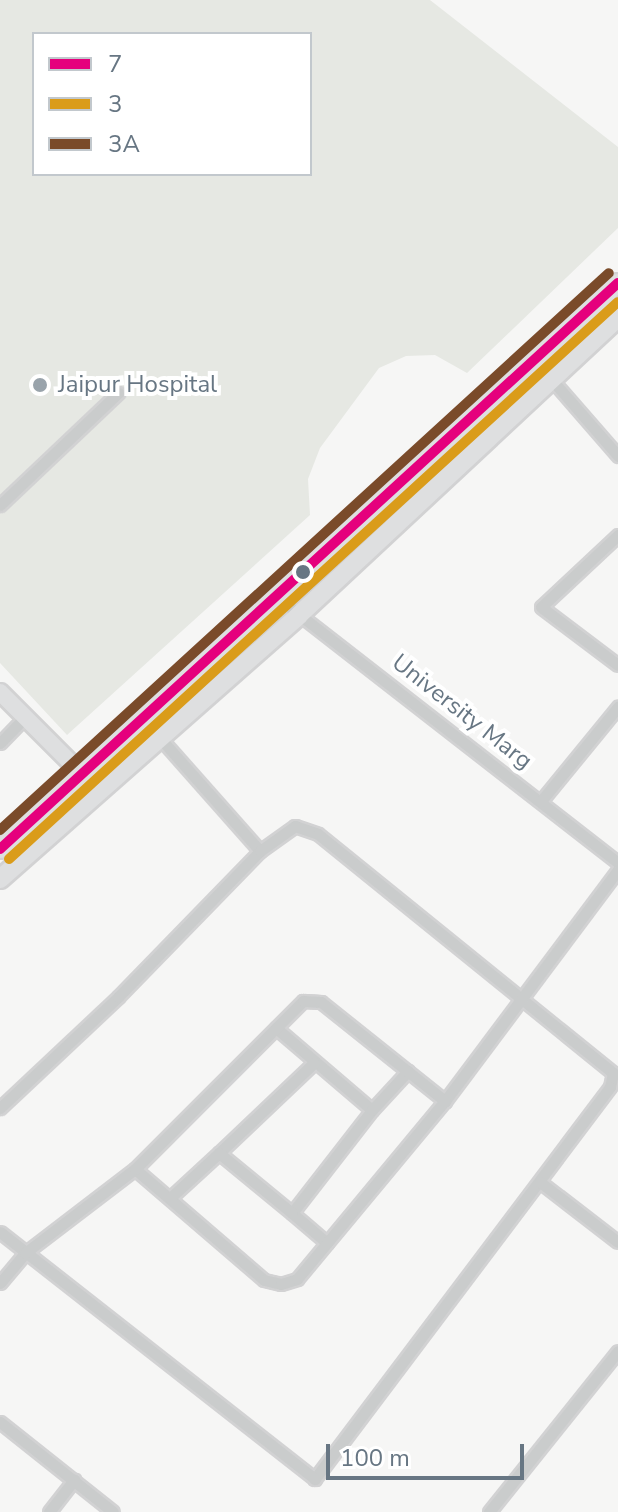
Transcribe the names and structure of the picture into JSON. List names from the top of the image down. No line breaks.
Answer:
{"streets":{"street":["University Marg"]},"places":["Jaipur Hospital"],"lines":["transit line 3A","transit line 7","transit line 3"],"legend":["7","3","3A"],"scale_bar":"100 m"}
